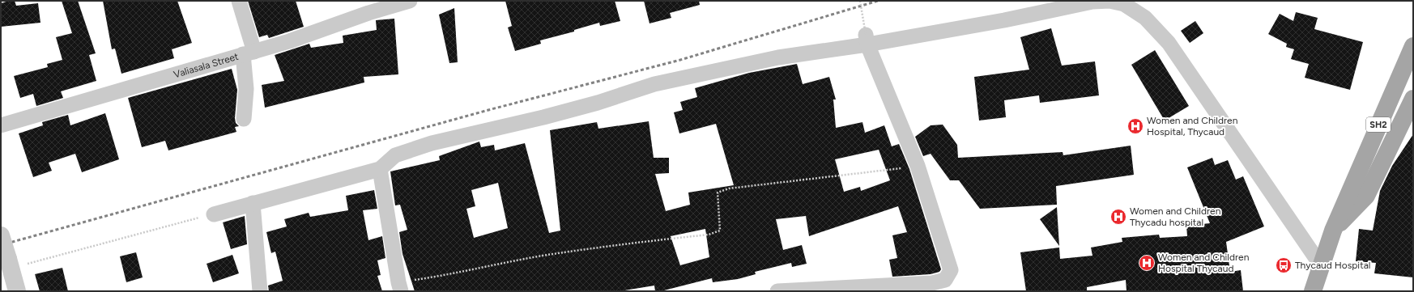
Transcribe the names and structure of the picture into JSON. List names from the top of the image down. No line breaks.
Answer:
{"streets":{"main road":["SH2"],"street":["Valiasala Street"]},"places":{"hospital":["Women and Children Hospital, Thycaud","Women and Children Thycadu hospital","Women and Children Hospital Thycaud"],"bus stop":["Thycaud Hospital"]}}
